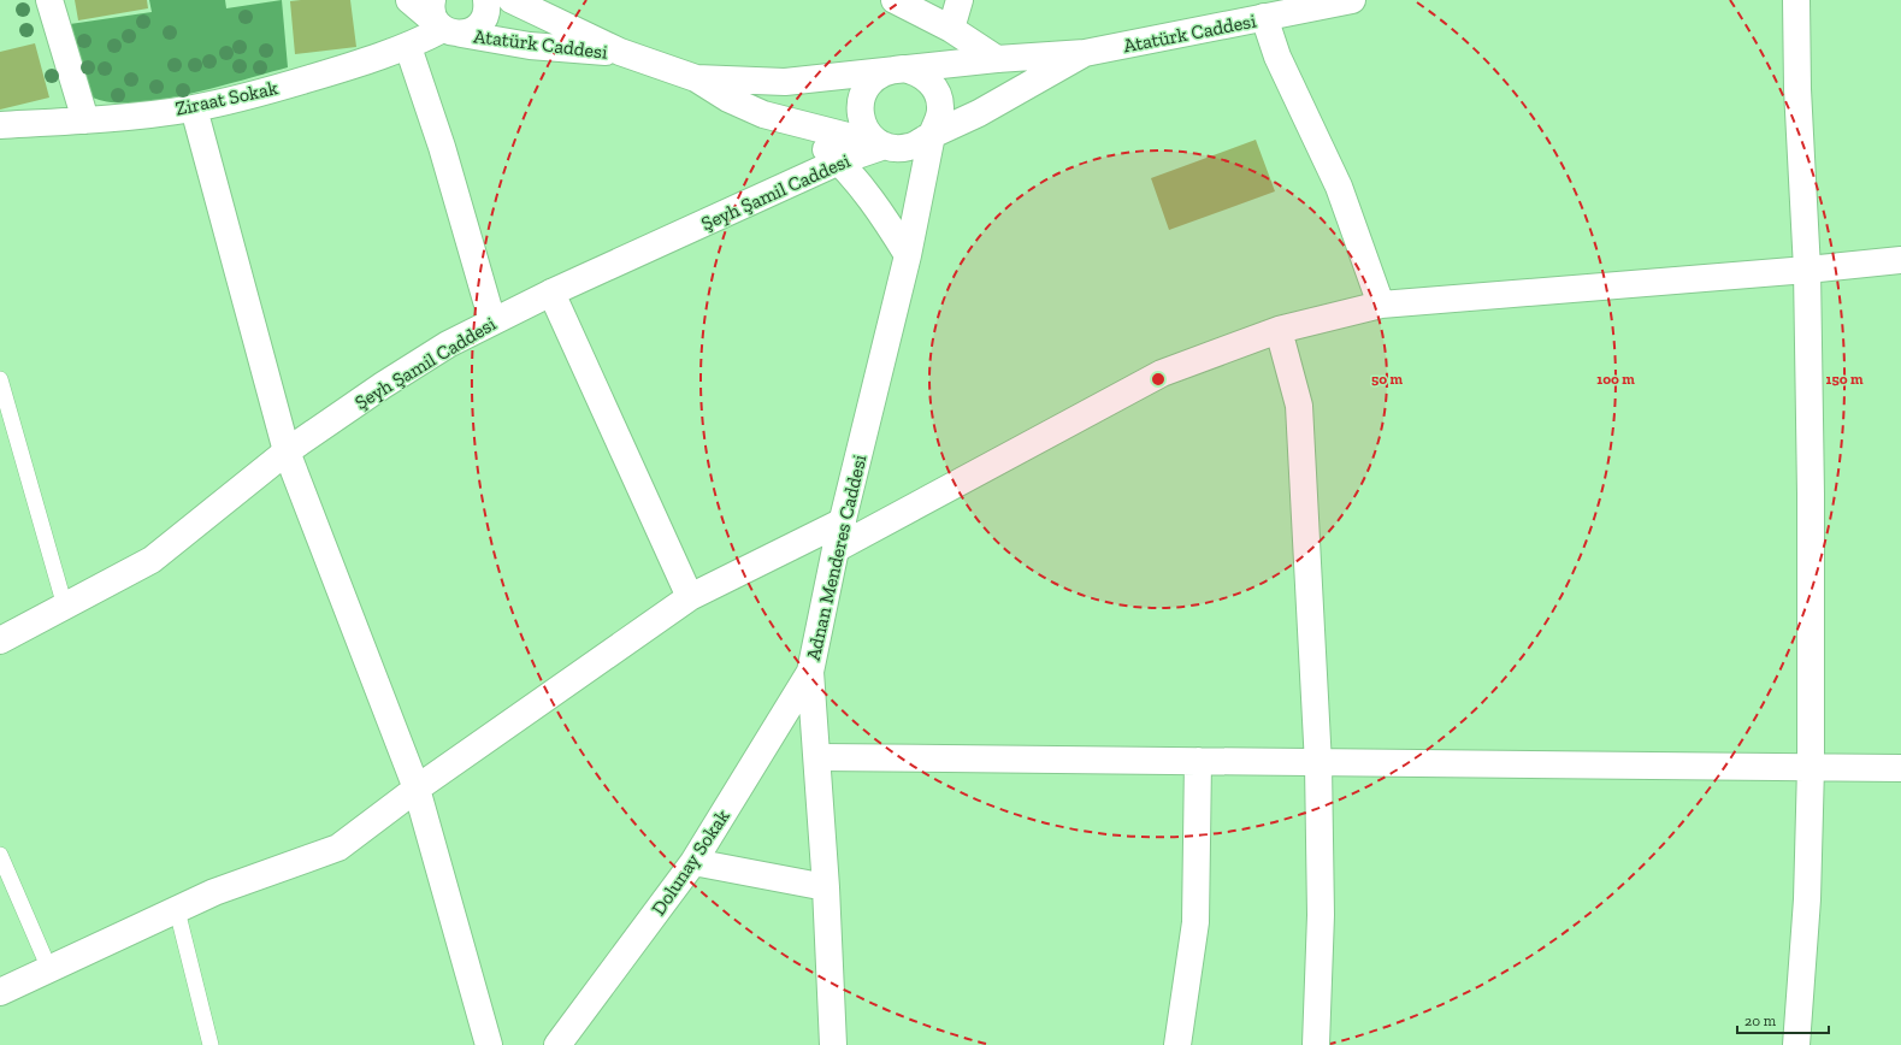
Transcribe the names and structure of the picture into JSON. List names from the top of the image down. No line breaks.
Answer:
{"streets":{"street":["Atatürk Caddesi","Ziraat Sokak","Şeyh Şamil Caddesi","Adnan Menderes Caddesi","Dolunay Sokak"]},"crossings":[["Atatürk Caddesi","Ziraat Sokak"],["Şeyh Şamil Caddesi","Adnan Menderes Caddesi"],["Adnan Menderes Caddesi","Dolunay Sokak"]],"scale_bar":"20 m","rings":["50 m","100 m","150 m"]}
